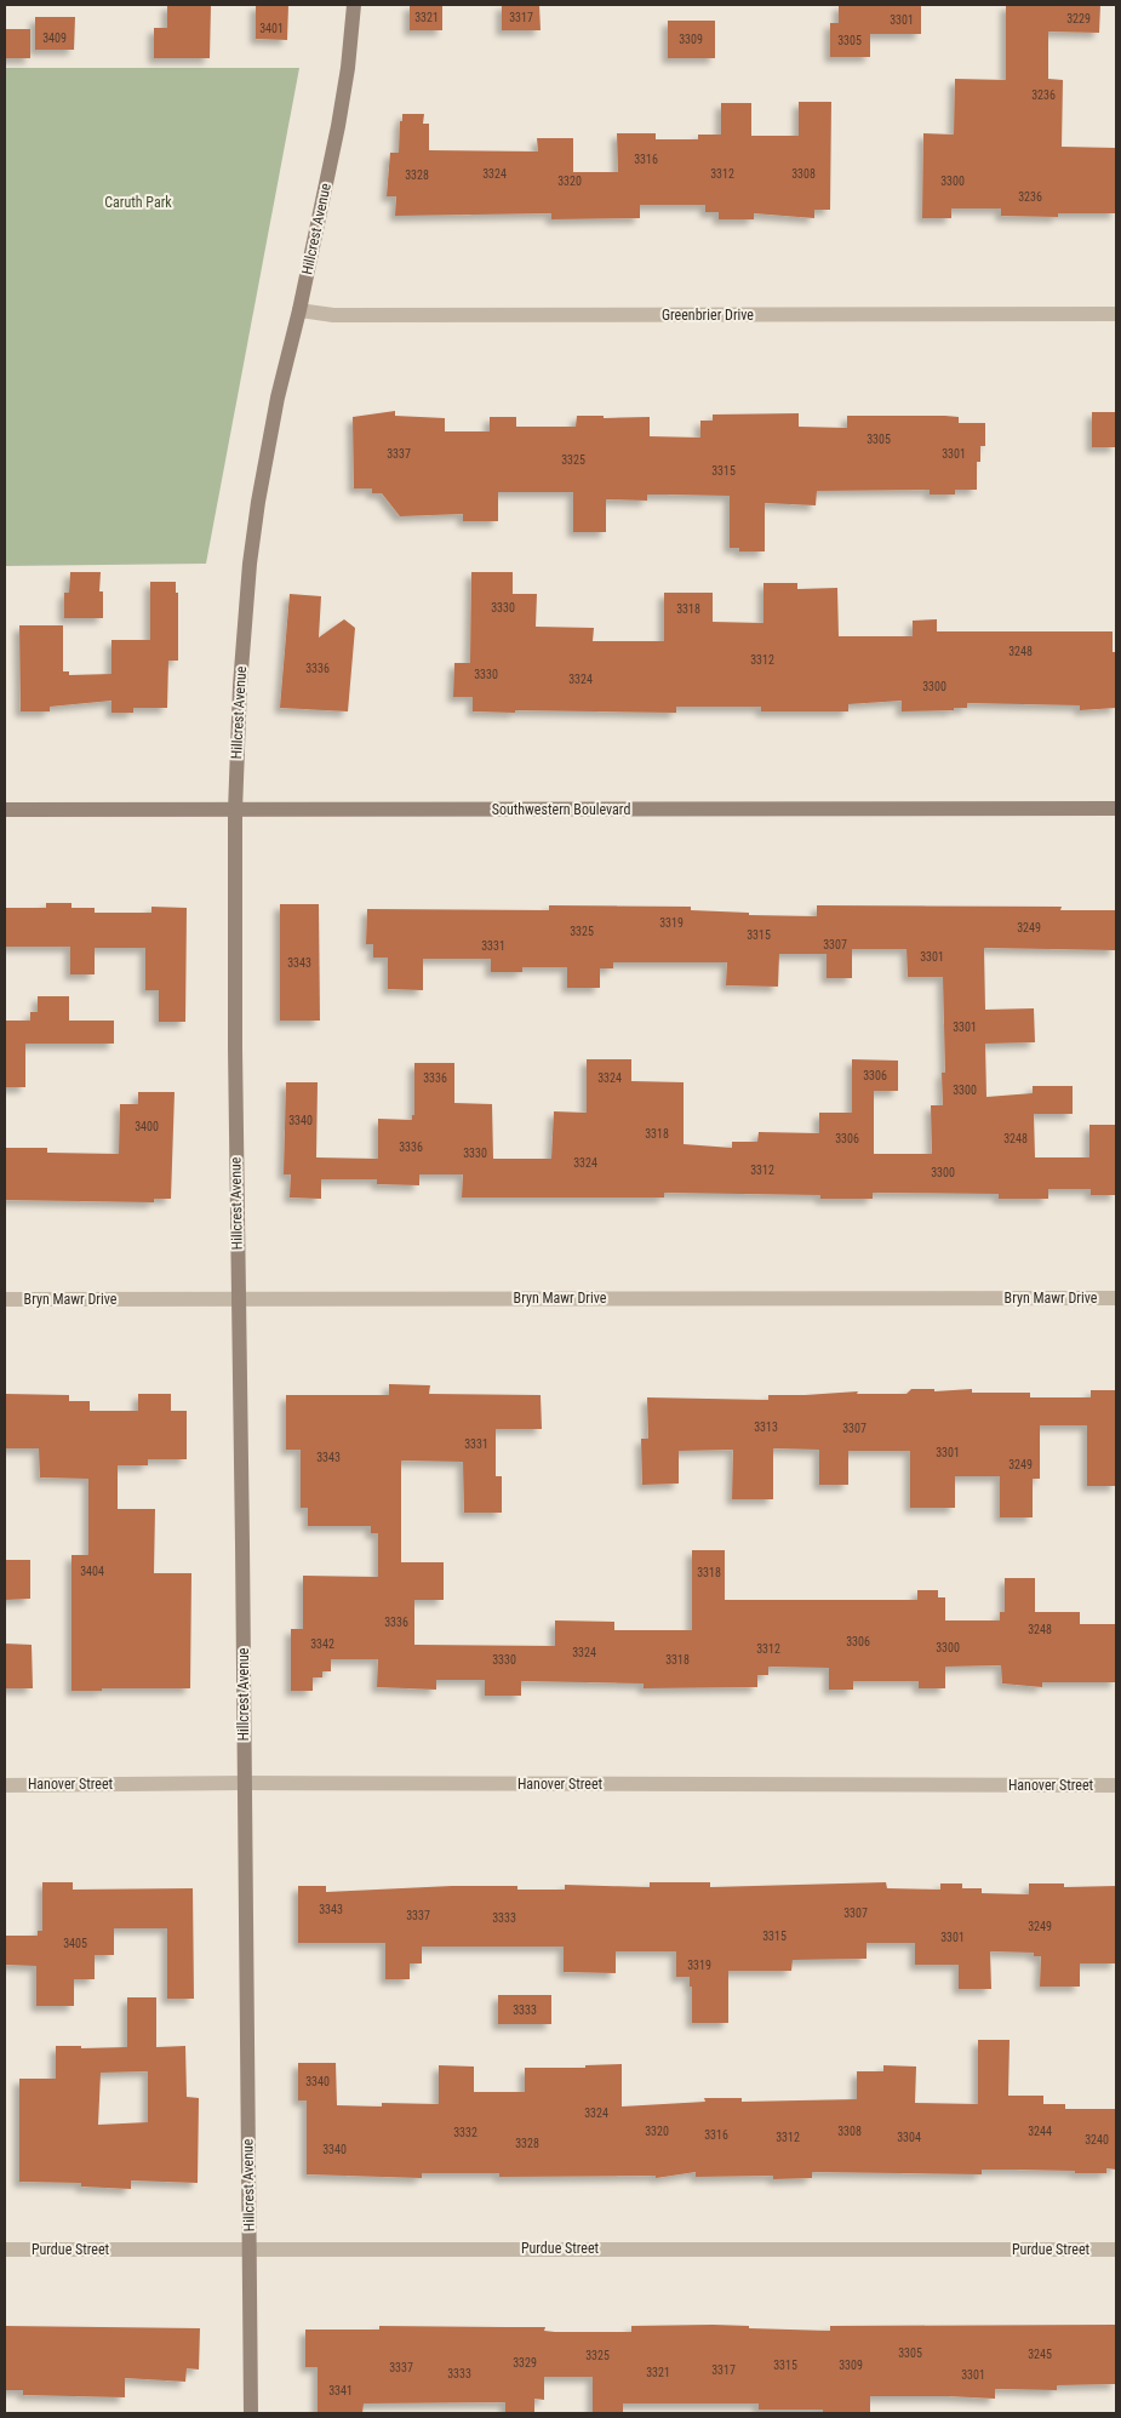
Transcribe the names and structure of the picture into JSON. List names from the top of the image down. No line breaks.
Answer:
{"streets":{"street":["Hillcrest Avenue","Greenbrier Drive","Southwestern Boulevard","Bryn Mawr Drive","Hanover Street","Purdue Street"]},"crossings":[["Hillcrest Avenue","Greenbrier Drive"],["Hillcrest Avenue","Southwestern Boulevard"],["Hillcrest Avenue","Bryn Mawr Drive"],["Hillcrest Avenue","Hanover Street"],["Hillcrest Avenue","Purdue Street"]],"parks":["Caruth Park"],"house_numbers":["3321","3317","3229","3301","3401","3409","3309","3305","3236","3316","3324","3312","3308","3328","3320","3300","3236","3305","3337","3301","3325","3315","3330","3318","3248","3312","3336","3330","3324","3300","3319","3249","3325","3315","3307","3331","3301","3343","3301","3306","3336","3324","3300","3340","3400","3318","3306","3248","3336","3330","3324","3312","3300","3313","3307","3331","3301","3343","3249","3404","3318","3336","3248","3306","3342","3300","3312","3324","3330","3318","3343","3307","3337","3333","3249","3315","3301","3405","3319","3333","3340","3324","3320","3308","3244","3332","3316","3312","3304","3240","3328","3340","3305","3245","3325","3329","3315","3309","3337","3317","3321","3333","3301","3341"]}
